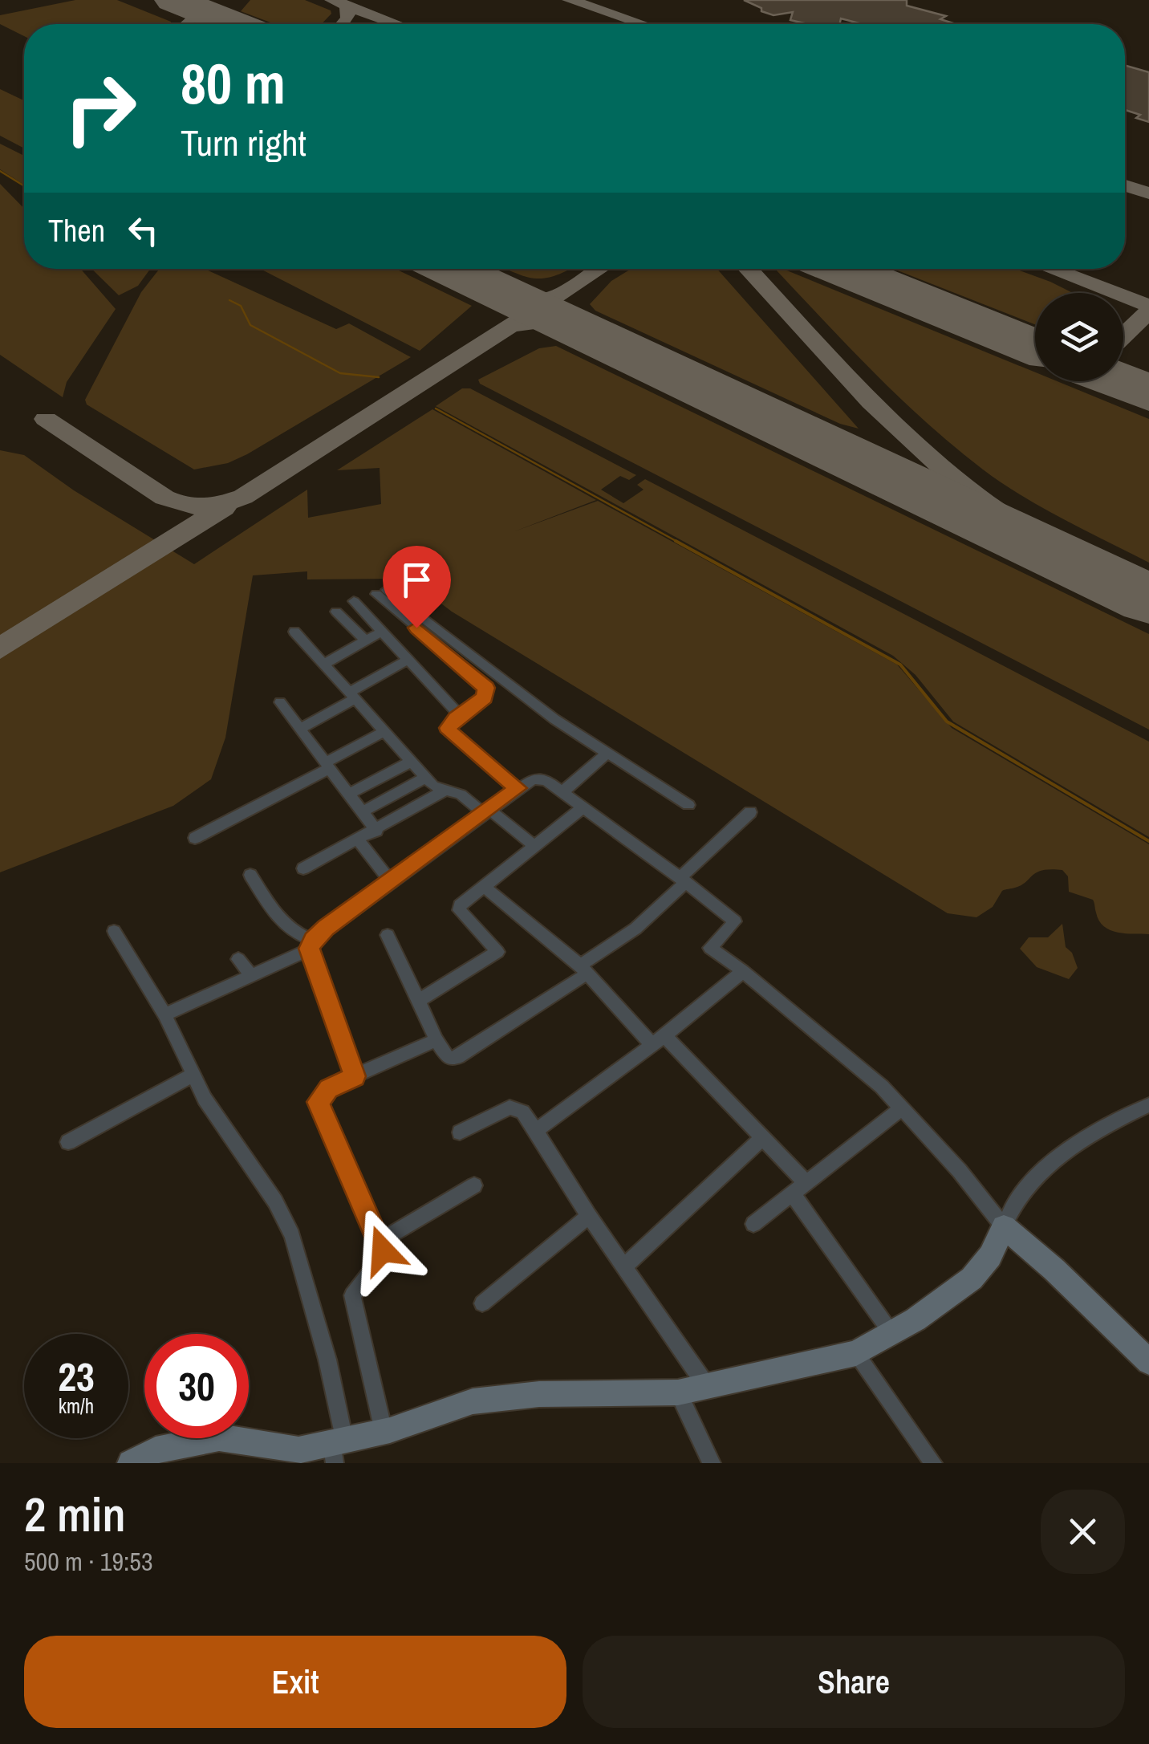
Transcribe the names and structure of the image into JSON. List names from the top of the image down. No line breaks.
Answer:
{"page":{"turn":["80 m","Turn right"],"then":"Then","speed":"23 km/h","limit":"30","heading":["2 min","500 m · 19:53"],"buttons":["Exit","Share"]}}
